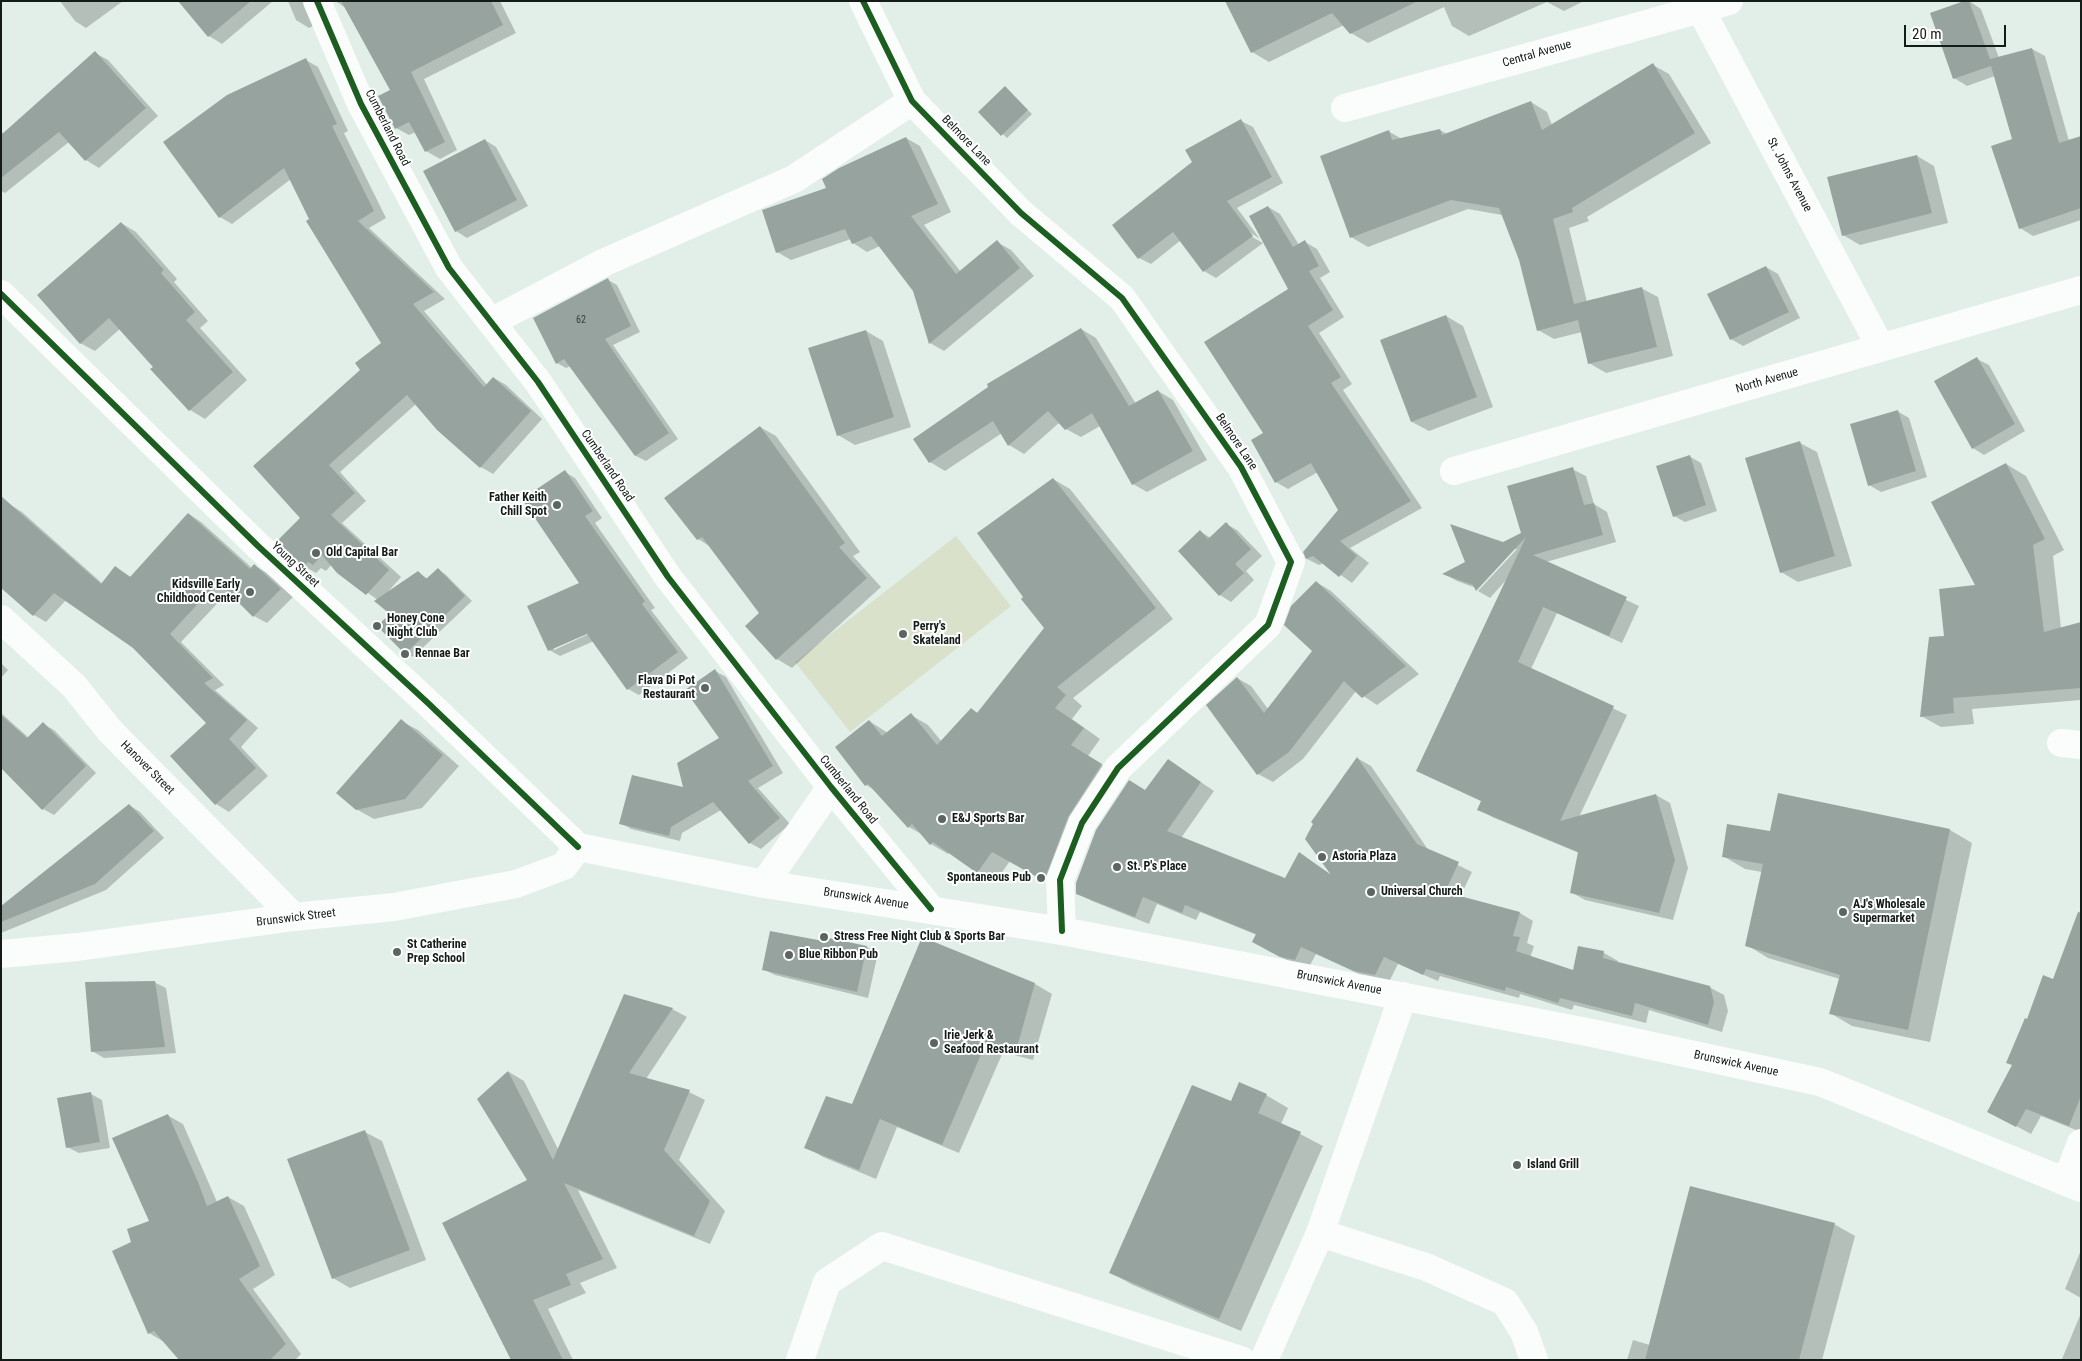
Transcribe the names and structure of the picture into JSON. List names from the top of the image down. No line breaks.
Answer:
{"streets":{"street":["Central Avenue","Cumberland Road","Belmore Lane","St. Johns Avenue","North Avenue","Young Street","Hanover Street","Brunswick Avenue","Brunswick Street"]},"crossings":[["Central Avenue","St. Johns Avenue"],["Cumberland Road","Brunswick Avenue"],["Belmore Lane","Brunswick Avenue"],["St. Johns Avenue","North Avenue"],["Young Street","Brunswick Avenue"],["Young Street","Brunswick Street"],["Hanover Street","Brunswick Street"],["Brunswick Avenue","Brunswick Street"]],"places":["Father Keith Chill Spot","Old Capital Bar","Kidsville Early Childhood Center","Honey Cone Night Club","Perry's Skateland","Rennae Bar","Flava Di Pot Restaurant","E&J Sports Bar","Astoria Plaza","St. P's Place","Spontaneous Pub","Universal Church","AJ's Wholesale Supermarket","Stress Free Night Club & Sports Bar","St Catherine Prep School","Blue Ribbon Pub","Irie Jerk & Seafood Restaurant","Island Grill"],"house_numbers":["62"],"scale_bar":"20 m"}
